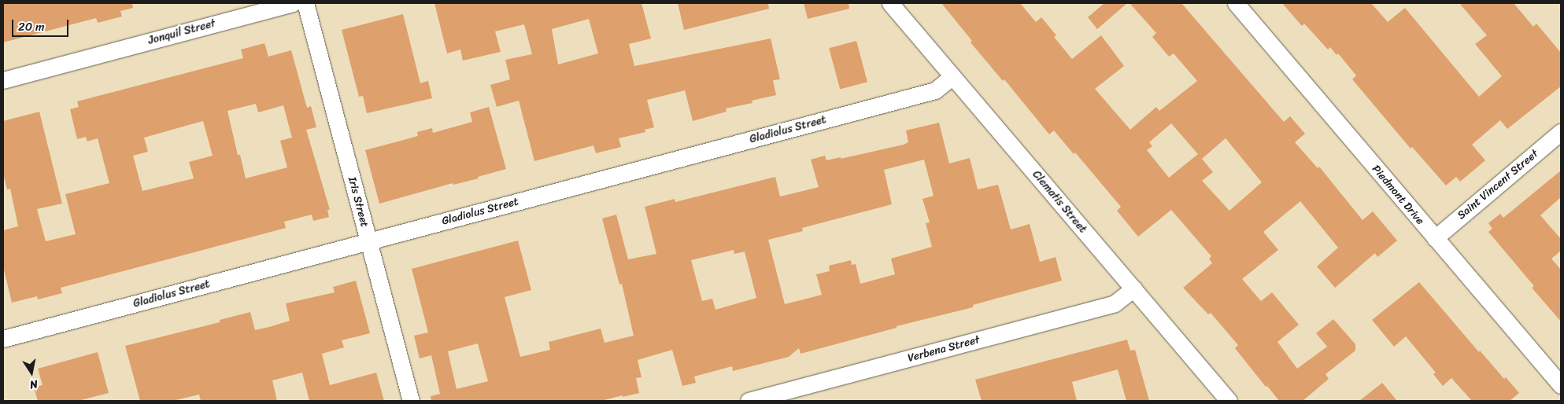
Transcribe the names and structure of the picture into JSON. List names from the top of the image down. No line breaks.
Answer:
{"streets":{"street":["Jonquil Street","Gladiolus Street","Saint Vincent Street","Piedmont Drive","Iris Street","Clematis Street","Verbena Street"]},"crossings":[["Gladiolus Street","Iris Street"],["Gladiolus Street","Clematis Street"],["Saint Vincent Street","Piedmont Drive"],["Clematis Street","Verbena Street"]],"scale_bar":"20 m","north":"bottom"}
